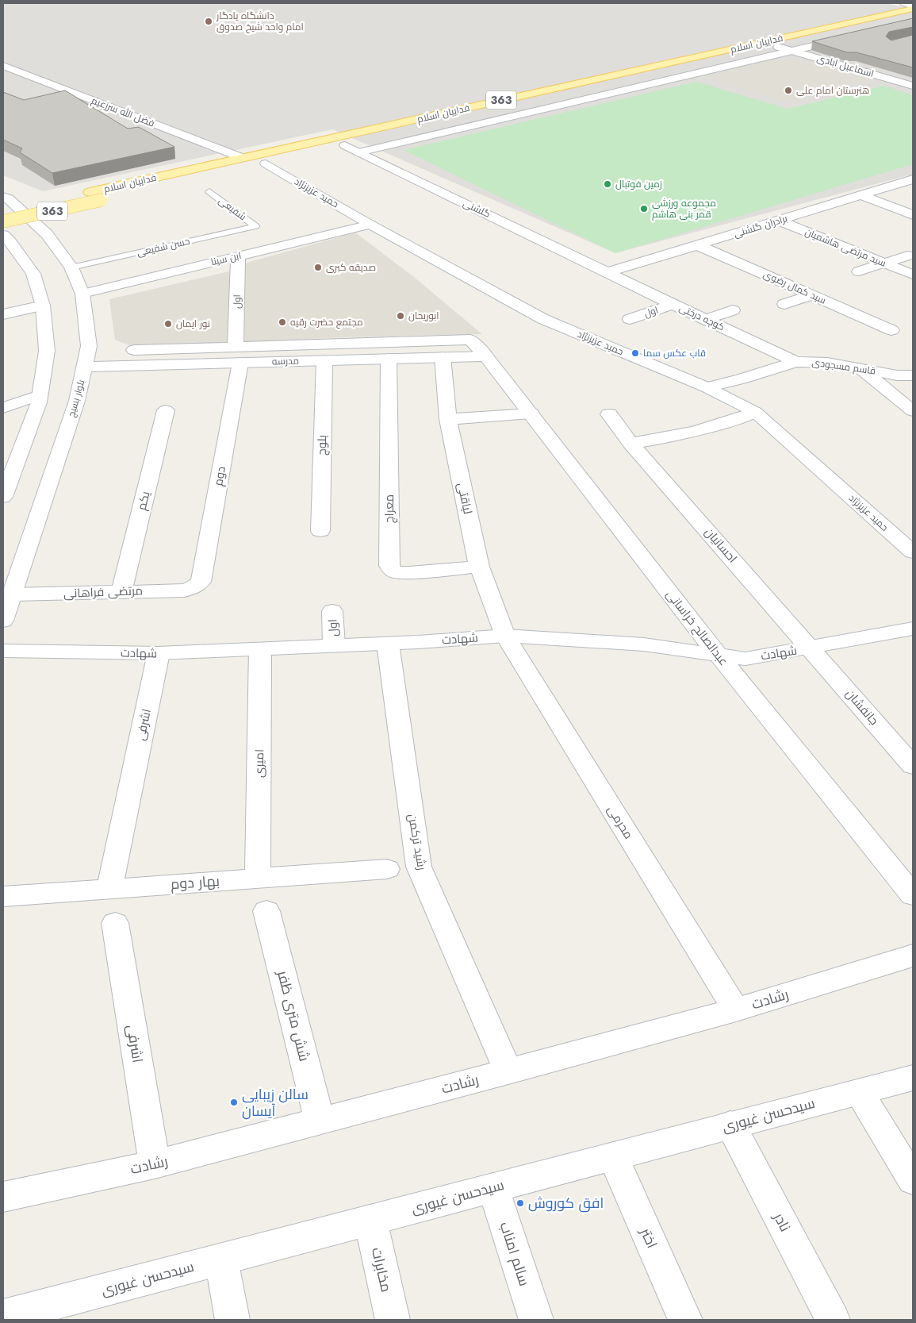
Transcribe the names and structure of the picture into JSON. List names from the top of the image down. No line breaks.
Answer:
{"streets":{"main road":["فداییان اسلام","363"],"street":["اسماعیل ابادی","فضل الله سرزعیم","حمید عزیزنژاد","گلشنی","برادران گلشنی","سید مرتضی هاشمیان","ابن سینا","سید کمال رضوی","اول","کوچه درختی","مدرسه","قاسم مسجودی","بلوار بسیج","بلوچ","دوم","لیاقتی","یکم","معراج","احسانیان","مرتضی فراهانی","عبدالصالح خراسانی","شهادت","جانفشان","اشرفی","امیری","محرمی","رشید ترکمن","بهار دوم","رشادت","شش متری ظفر","سیدحسن غیوری","نادر","اختر","سالم امناب","مخابرات"],"lane":["شفیعی","حسن شفیعی"]},"crossings":[["فداییان اسلام","اسماعیل ابادی"],["فداییان اسلام","فضل الله سرزعیم"],["فداییان اسلام","حمید عزیزنژاد"],["فداییان اسلام","گلشنی"],["حمید عزیزنژاد","ابن سینا"],["حمید عزیزنژاد","قاسم مسجودی"],["شفیعی","حسن شفیعی"],["گلشنی","برادران گلشنی"],["گلشنی","کوچه درختی"],["برادران گلشنی","سید مرتضی هاشمیان"],["برادران گلشنی","سید کمال رضوی"],["برادران گلشنی","کوچه درختی"],["حسن شفیعی","بلوار بسیج"],["ابن سینا","اول"],["ابن سینا","بلوار بسیج"],["اول","کوچه درختی"],["اول","مدرسه"],["اول","دوم"],["اول","عبدالصالح خراسانی"],["اول","شهادت"],["کوچه درختی","قاسم مسجودی"],["مدرسه","بلوار بسیج"],["مدرسه","بلوچ"],["مدرسه","دوم"],["مدرسه","لیاقتی"],["مدرسه","معراج"],["مدرسه","عبدالصالح خراسانی"],["بلوار بسیج","مرتضی فراهانی"],["دوم","مرتضی فراهانی"],["دوم","عبدالصالح خراسانی"],["لیاقتی","معراج"],["لیاقتی","شهادت"],["لیاقتی","محرمی"],["یکم","مرتضی فراهانی"],["احسانیان","شهادت"],["احسانیان","جانفشان"],["عبدالصالح خراسانی","شهادت"],["شهادت","جانفشان"],["شهادت","اشرفی"],["شهادت","امیری"],["شهادت","محرمی"],["شهادت","رشید ترکمن"],["اشرفی","بهار دوم"],["اشرفی","رشادت"],["امیری","بهار دوم"],["محرمی","رشادت"],["رشید ترکمن","رشادت"],["رشادت","شش متری ظفر"],["سیدحسن غیوری","نادر"],["سیدحسن غیوری","اختر"],["سیدحسن غیوری","سالم امناب"],["سیدحسن غیوری","مخابرات"]],"places":["دانشگاه یادگار امام واحد شیخ صدوق","هنرستان امام علی","زمین فوتبال","مجموعه ورزشی قمر بنی هاشم","صدیقه کبری","ابوریحان","مجتمع حضرت رقیه","نور ایمان","قاب عکس سما","سالن زیبایی آیسان","افق کوروش"]}
